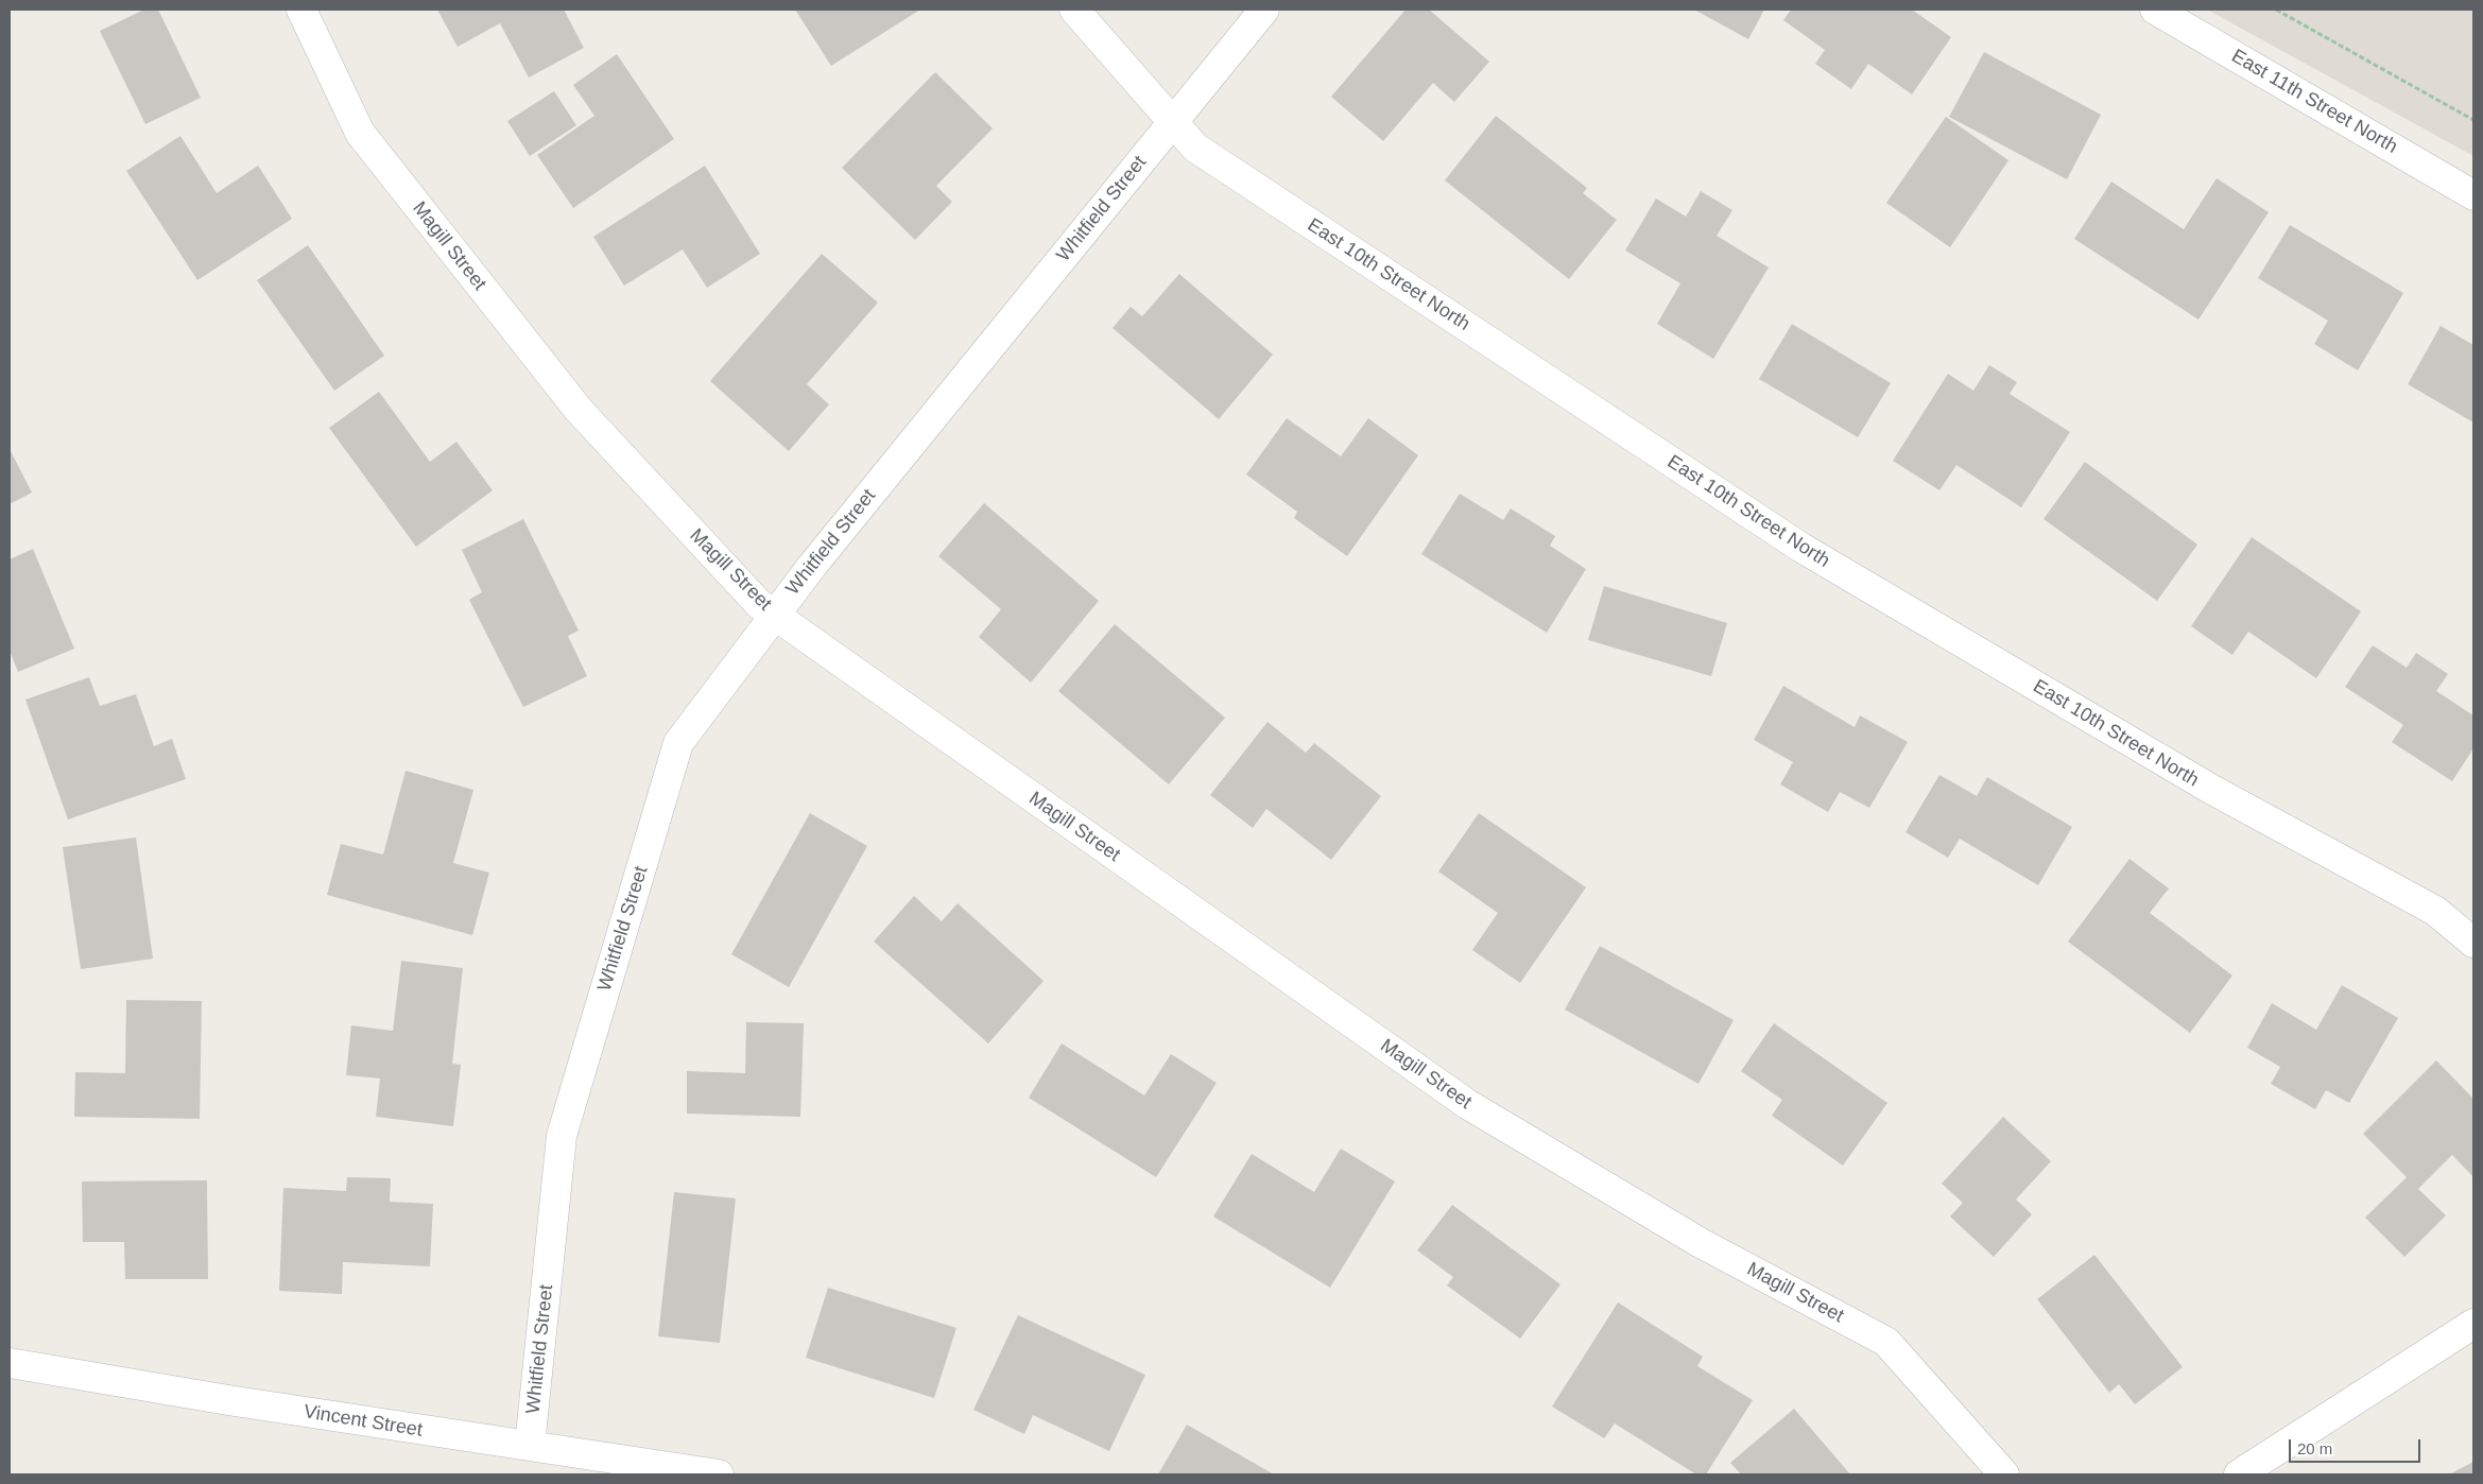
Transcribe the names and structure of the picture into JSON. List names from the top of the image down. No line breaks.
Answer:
{"streets":{"street":["East 11th Street North","Whitfield Street","Magill Street","East 10th Street North","Vincent Street"]},"crossings":[["Whitfield Street","Magill Street"],["Whitfield Street","East 10th Street North"],["Whitfield Street","Vincent Street"]],"scale_bar":"20 m"}
